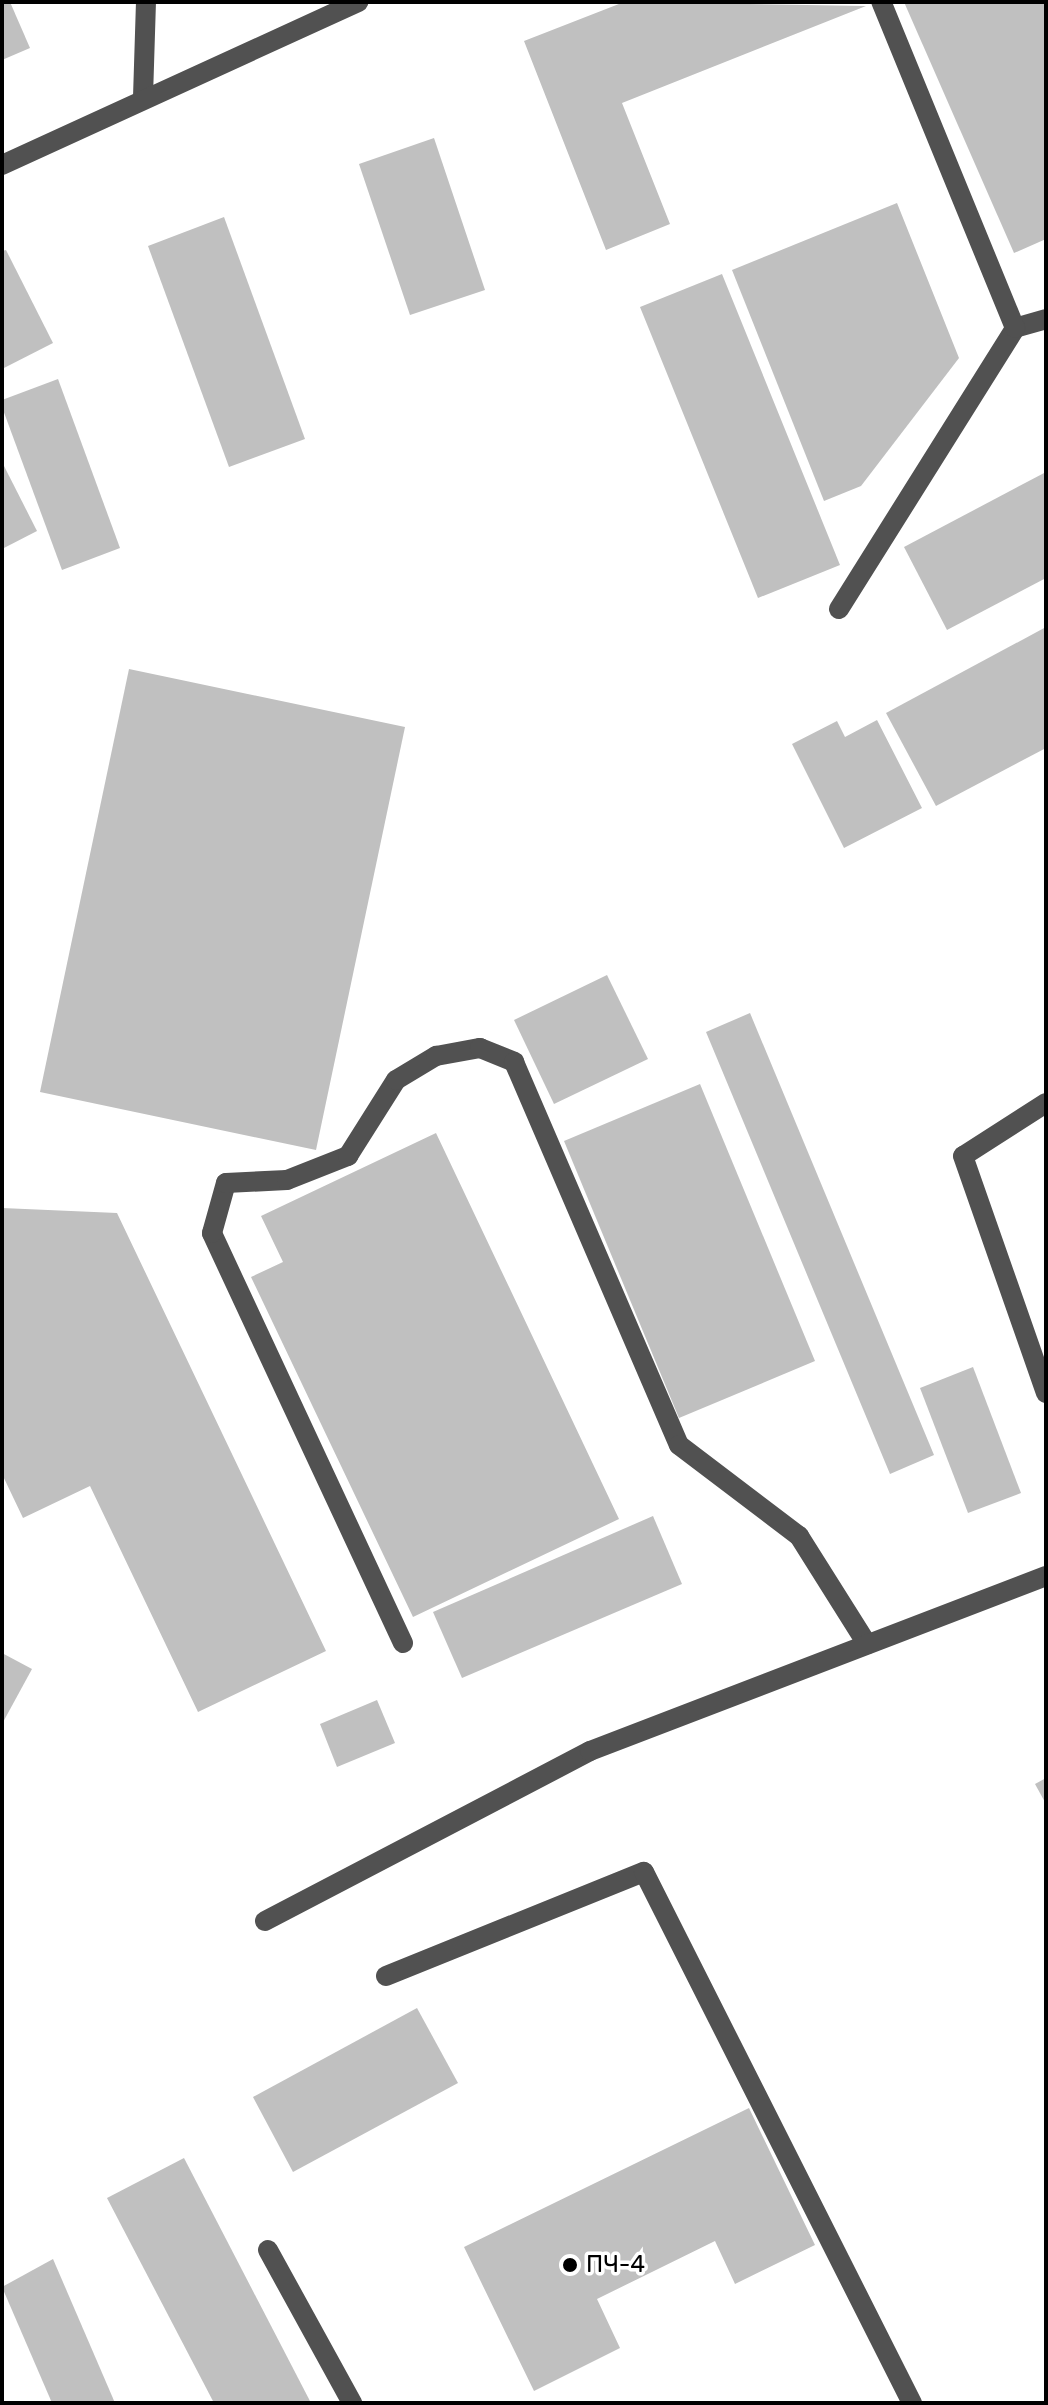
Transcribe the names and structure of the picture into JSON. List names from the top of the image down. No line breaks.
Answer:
{"places":["ПЧ-4"]}
